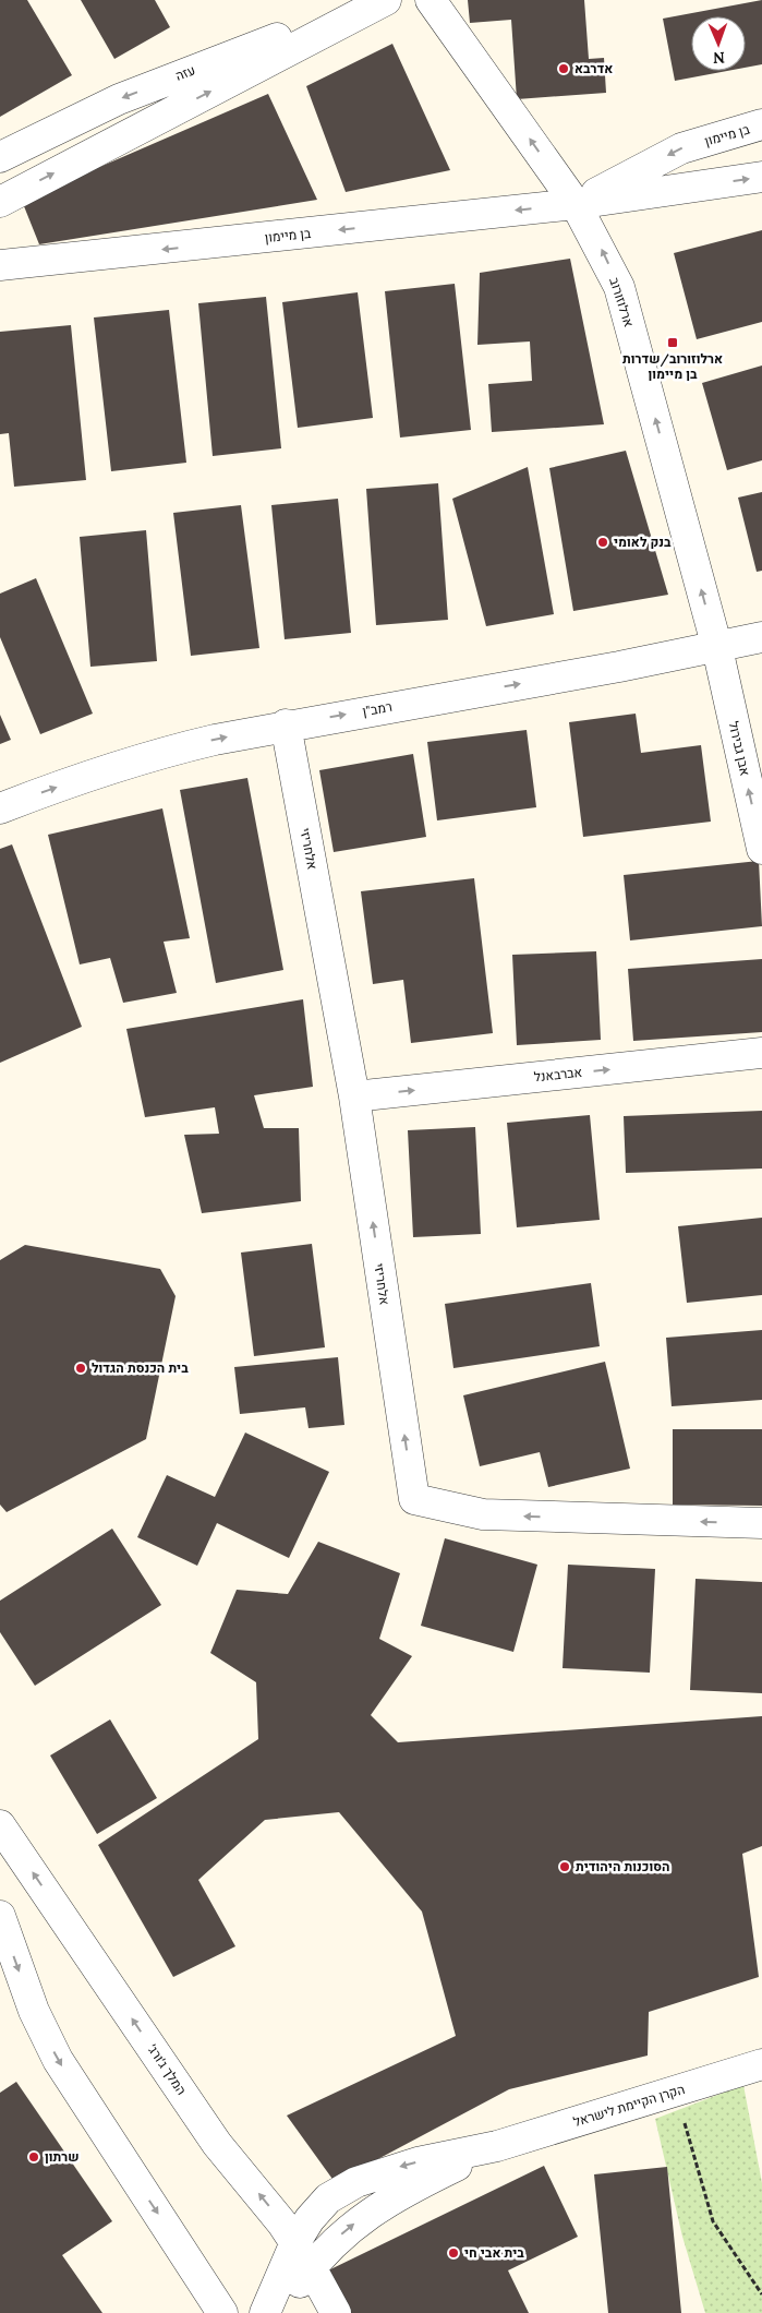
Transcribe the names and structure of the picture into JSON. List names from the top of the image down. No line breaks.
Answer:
{"streets":{"street":["עזה","בן מיימון","ארלוזורוב","רמב\"ן","אבן גבירול","אלחריזי","אברבאנל","המלך ג׳ורג׳","הקרן הקיימת לישראל"]},"crossings":[["בן מיימון","ארלוזורוב"],["ארלוזורוב","רמב\"ן"],["ארלוזורוב","אבן גבירול"],["רמב\"ן","אבן גבירול"],["רמב\"ן","אלחריזי"],["אלחריזי","אברבאנל"],["המלך ג׳ורג׳","הקרן הקיימת לישראל"]],"one_way":["ארלוזורוב","רמב\"ן","אבן גבירול","אברבאנל"],"places":{"other":["אדרבא","בנק לאומי","בית הכנסת הגדול","הסוכנות היהודית","שרתון","בית אבי חי"],"transit":["ארלוזורוב/שדרות בן מיימון"]},"north":"bottom"}
